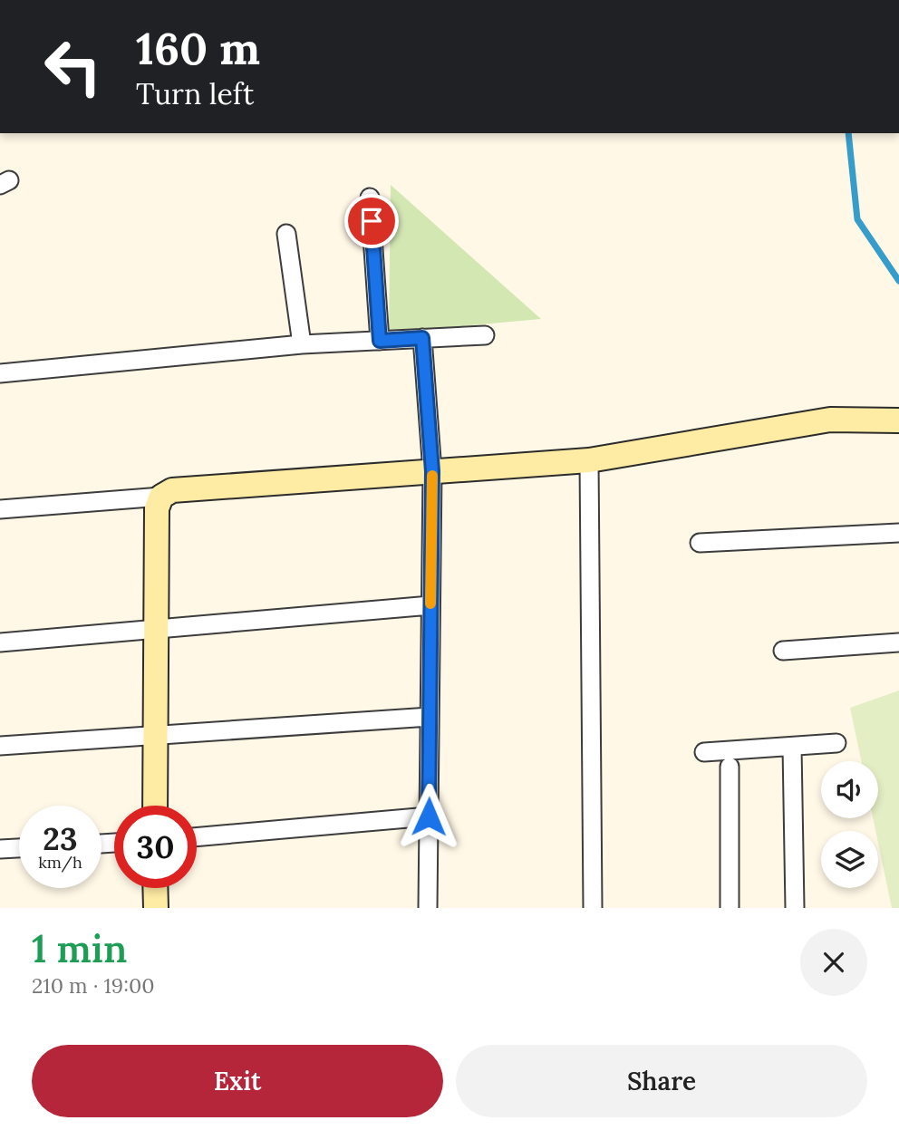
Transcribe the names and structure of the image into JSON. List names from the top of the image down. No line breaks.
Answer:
{"page":{"turn":["160 m","Turn left"],"speed":"23 km/h","limit":"30","heading":["1 min","210 m · 19:00"],"buttons":["Exit","Share"]}}
